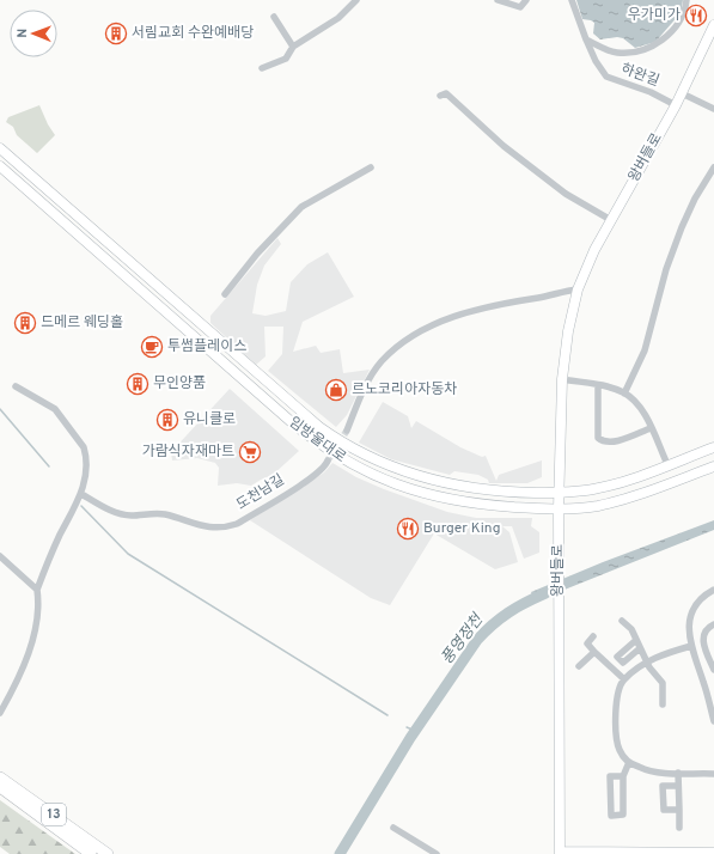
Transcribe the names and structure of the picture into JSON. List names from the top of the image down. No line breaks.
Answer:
{"streets":{"main road":["왕버들로","임방울대로","13"],"street":["하완길","도천남길"]},"crossings":[["하완길","왕버들로"],["왕버들로","임방울대로"]],"water":["풍영정천"],"places":{"restaurant":["우가미가","Burger King"],"building":["서림교회 수완예배당","드메르 웨딩홀","무인양품","유니클로"],"cafe":["투썸플레이스"],"shop":["르노코리아자동차"],"supermarket":["가람식자재마트"]},"north":"left"}
